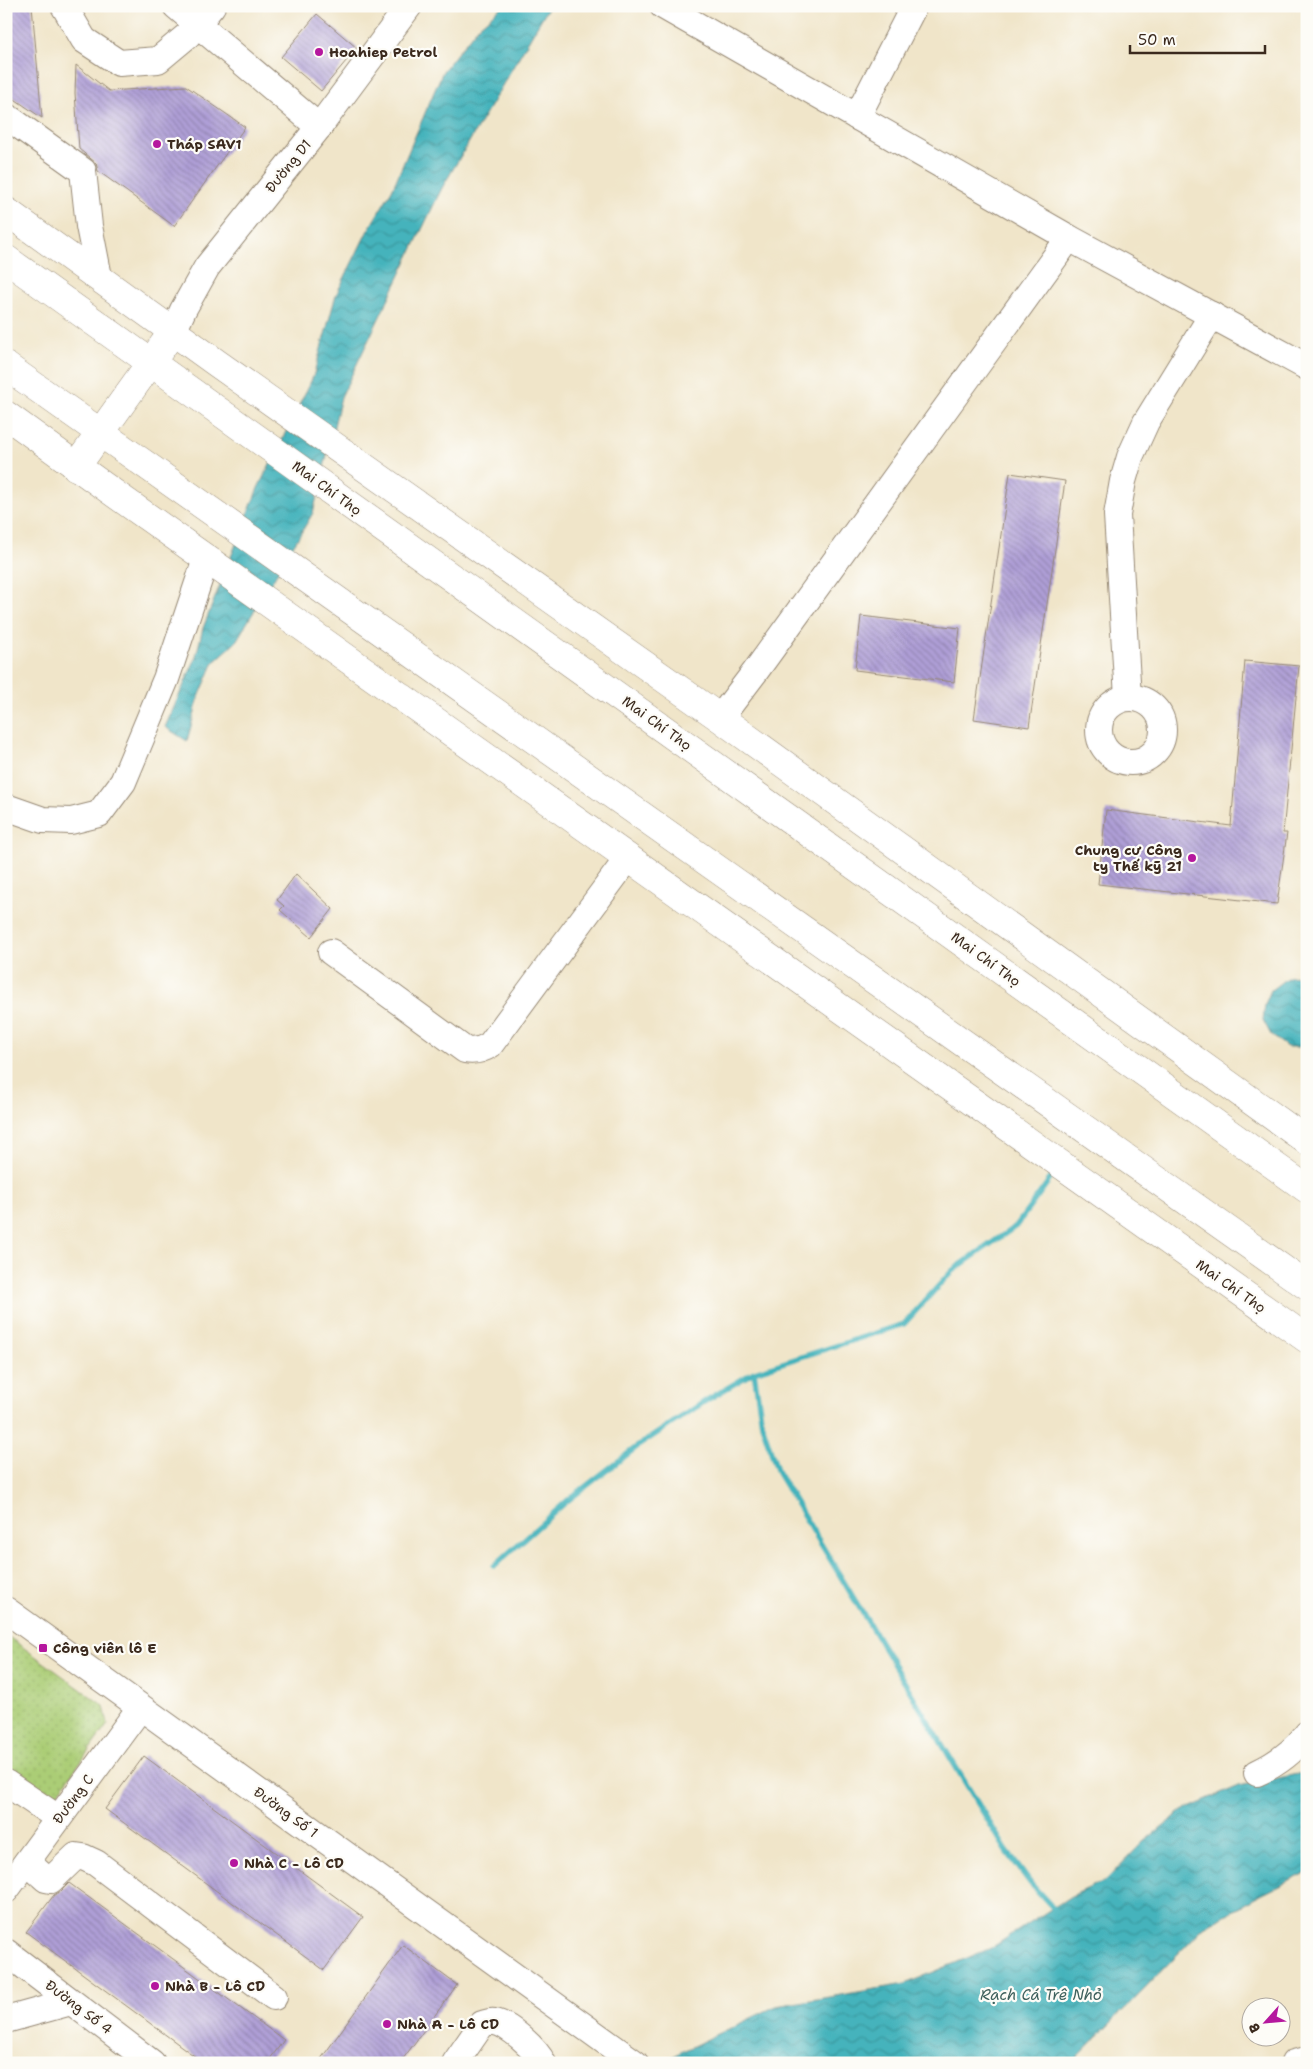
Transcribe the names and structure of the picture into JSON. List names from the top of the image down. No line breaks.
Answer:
{"streets":{"main road":["Mai Chí Thọ"],"street":["Đường D1","Đường C","Đường Số 1","Đường Số 4"]},"crossings":[["Đường C","Đường Số 1"]],"water":["Rạch Cá Trê Nhỏ"],"places":{"other":["Hoahiep Petrol","Tháp SAV1","Chung cư Công ty Thế kỹ 21","Nhà C - Lô CD","Nhà B - Lô CD","Nhà A - Lô CD"],"transit":["Công viên lô E"]},"scale_bar":"50 m","north":"bottom left"}
